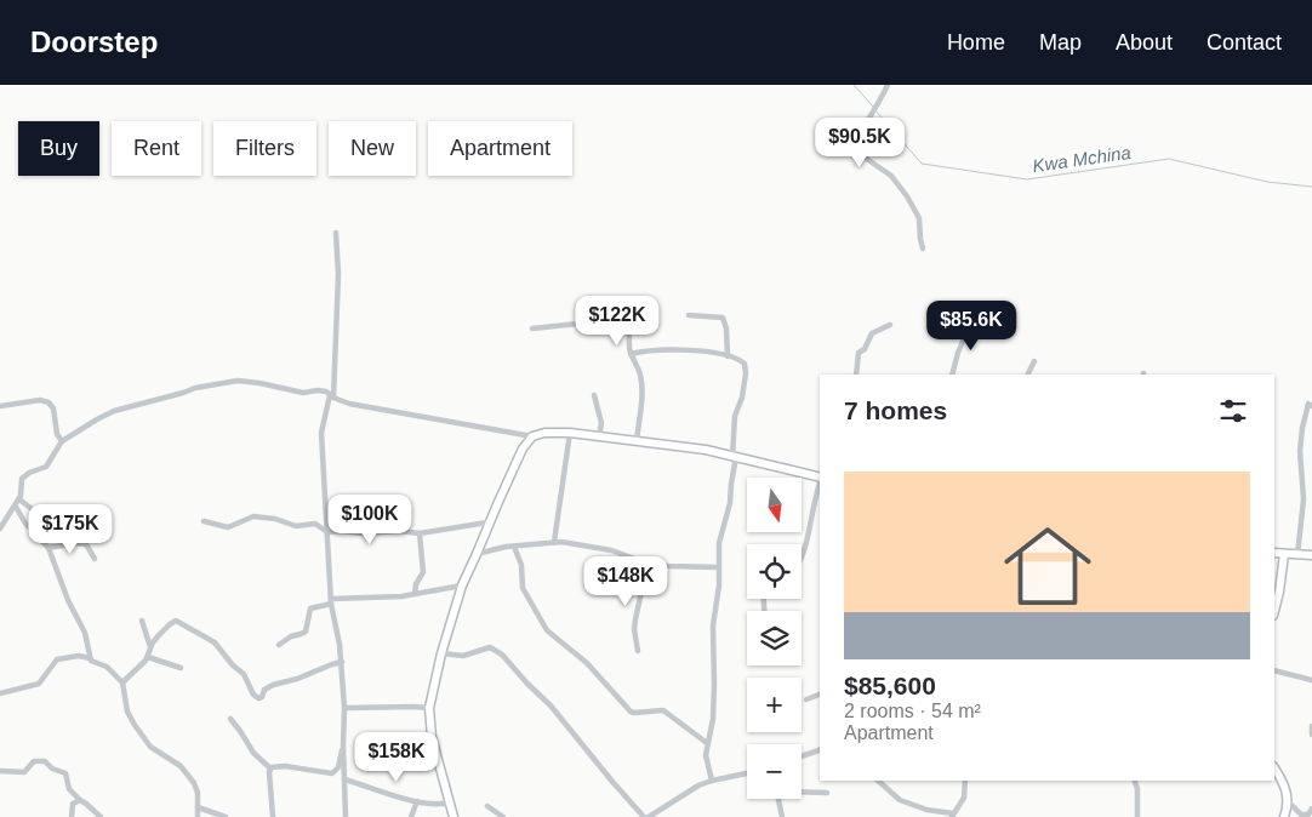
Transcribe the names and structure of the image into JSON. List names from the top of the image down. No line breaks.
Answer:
{"water":["Kwa Mchina"],"north":"bottom","page":{"header":"Doorstep","nav":["Home","Map","About","Contact"],"price":["$90.5K","$122K","$85.6K","$100K","$175K","$148K","$158K"],"chip":["Buy","Rent","Filters","New","Apartment"],"heading":"7 homes","list":[{"name":"$85,600","note":"2 rooms · 54 m² · Apartment"}],"map_buttons":["+","−"]}}
